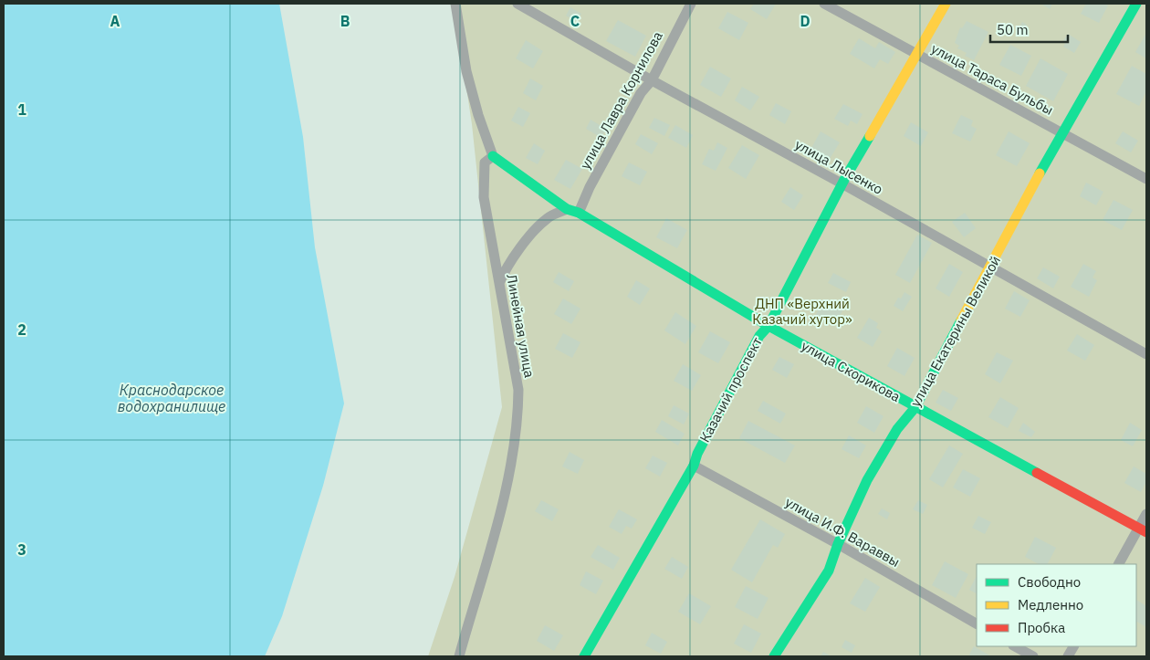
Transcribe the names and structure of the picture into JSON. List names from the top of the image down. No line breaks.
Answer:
{"streets":{"street":["улица Тараса Бульбы","улица Лавра Корнилова","улица Лысенко","Линейная улица","улица Екатерины Великой","улица Скорикова","Казачий проспект","улица И.Ф. Вараввы"]},"crossings":[["улица Тараса Бульбы","улица Екатерины Великой"],["улица Тараса Бульбы","Казачий проспект"],["улица Лавра Корнилова","улица Лысенко"],["улица Лавра Корнилова","улица Скорикова"],["улица Лысенко","улица Екатерины Великой"],["улица Лысенко","Казачий проспект"],["Линейная улица","улица Скорикова"],["улица Екатерины Великой","улица Скорикова"],["улица Екатерины Великой","улица И.Ф. Вараввы"],["улица Скорикова","Казачий проспект"],["Казачий проспект","улица И.Ф. Вараввы"]],"water":["Краснодарское водохранилище"],"parks":["ДНП «Верхний Казачий хутор»"],"legend":["Свободно","Медленно","Пробка"],"scale_bar":"50 m","grid":{"columns":["A","B","C","D"],"rows":["1","2","3"]}}
